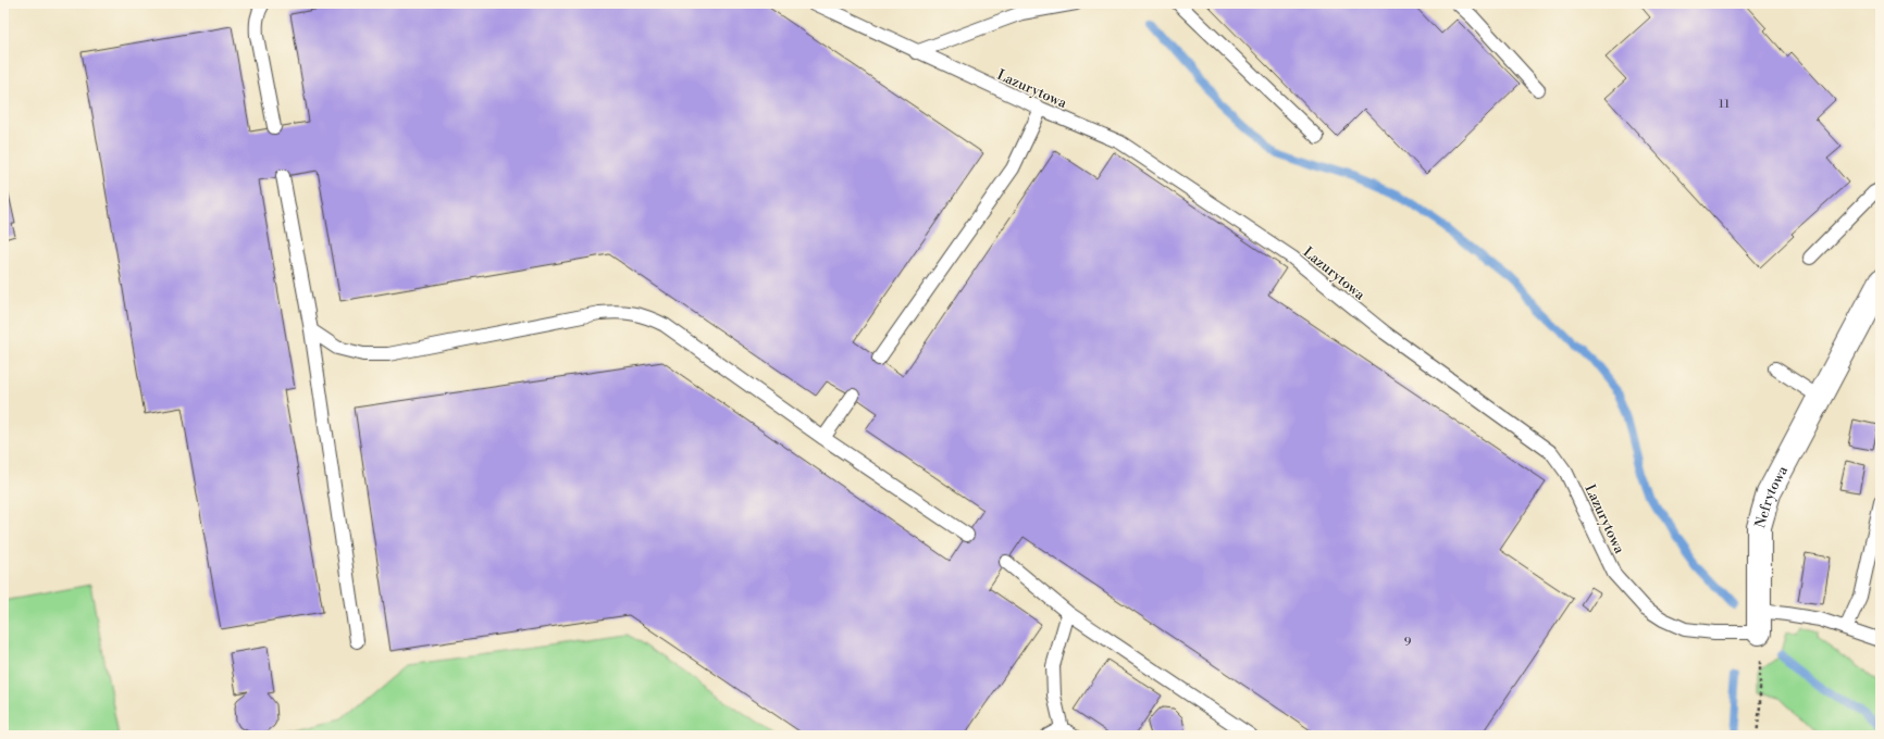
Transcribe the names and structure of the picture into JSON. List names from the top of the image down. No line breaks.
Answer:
{"streets":{"street":["Nefrytowa"],"lane":["Lazurytowa"]},"crossings":[["Lazurytowa","Nefrytowa"]],"house_numbers":["11","9"]}
